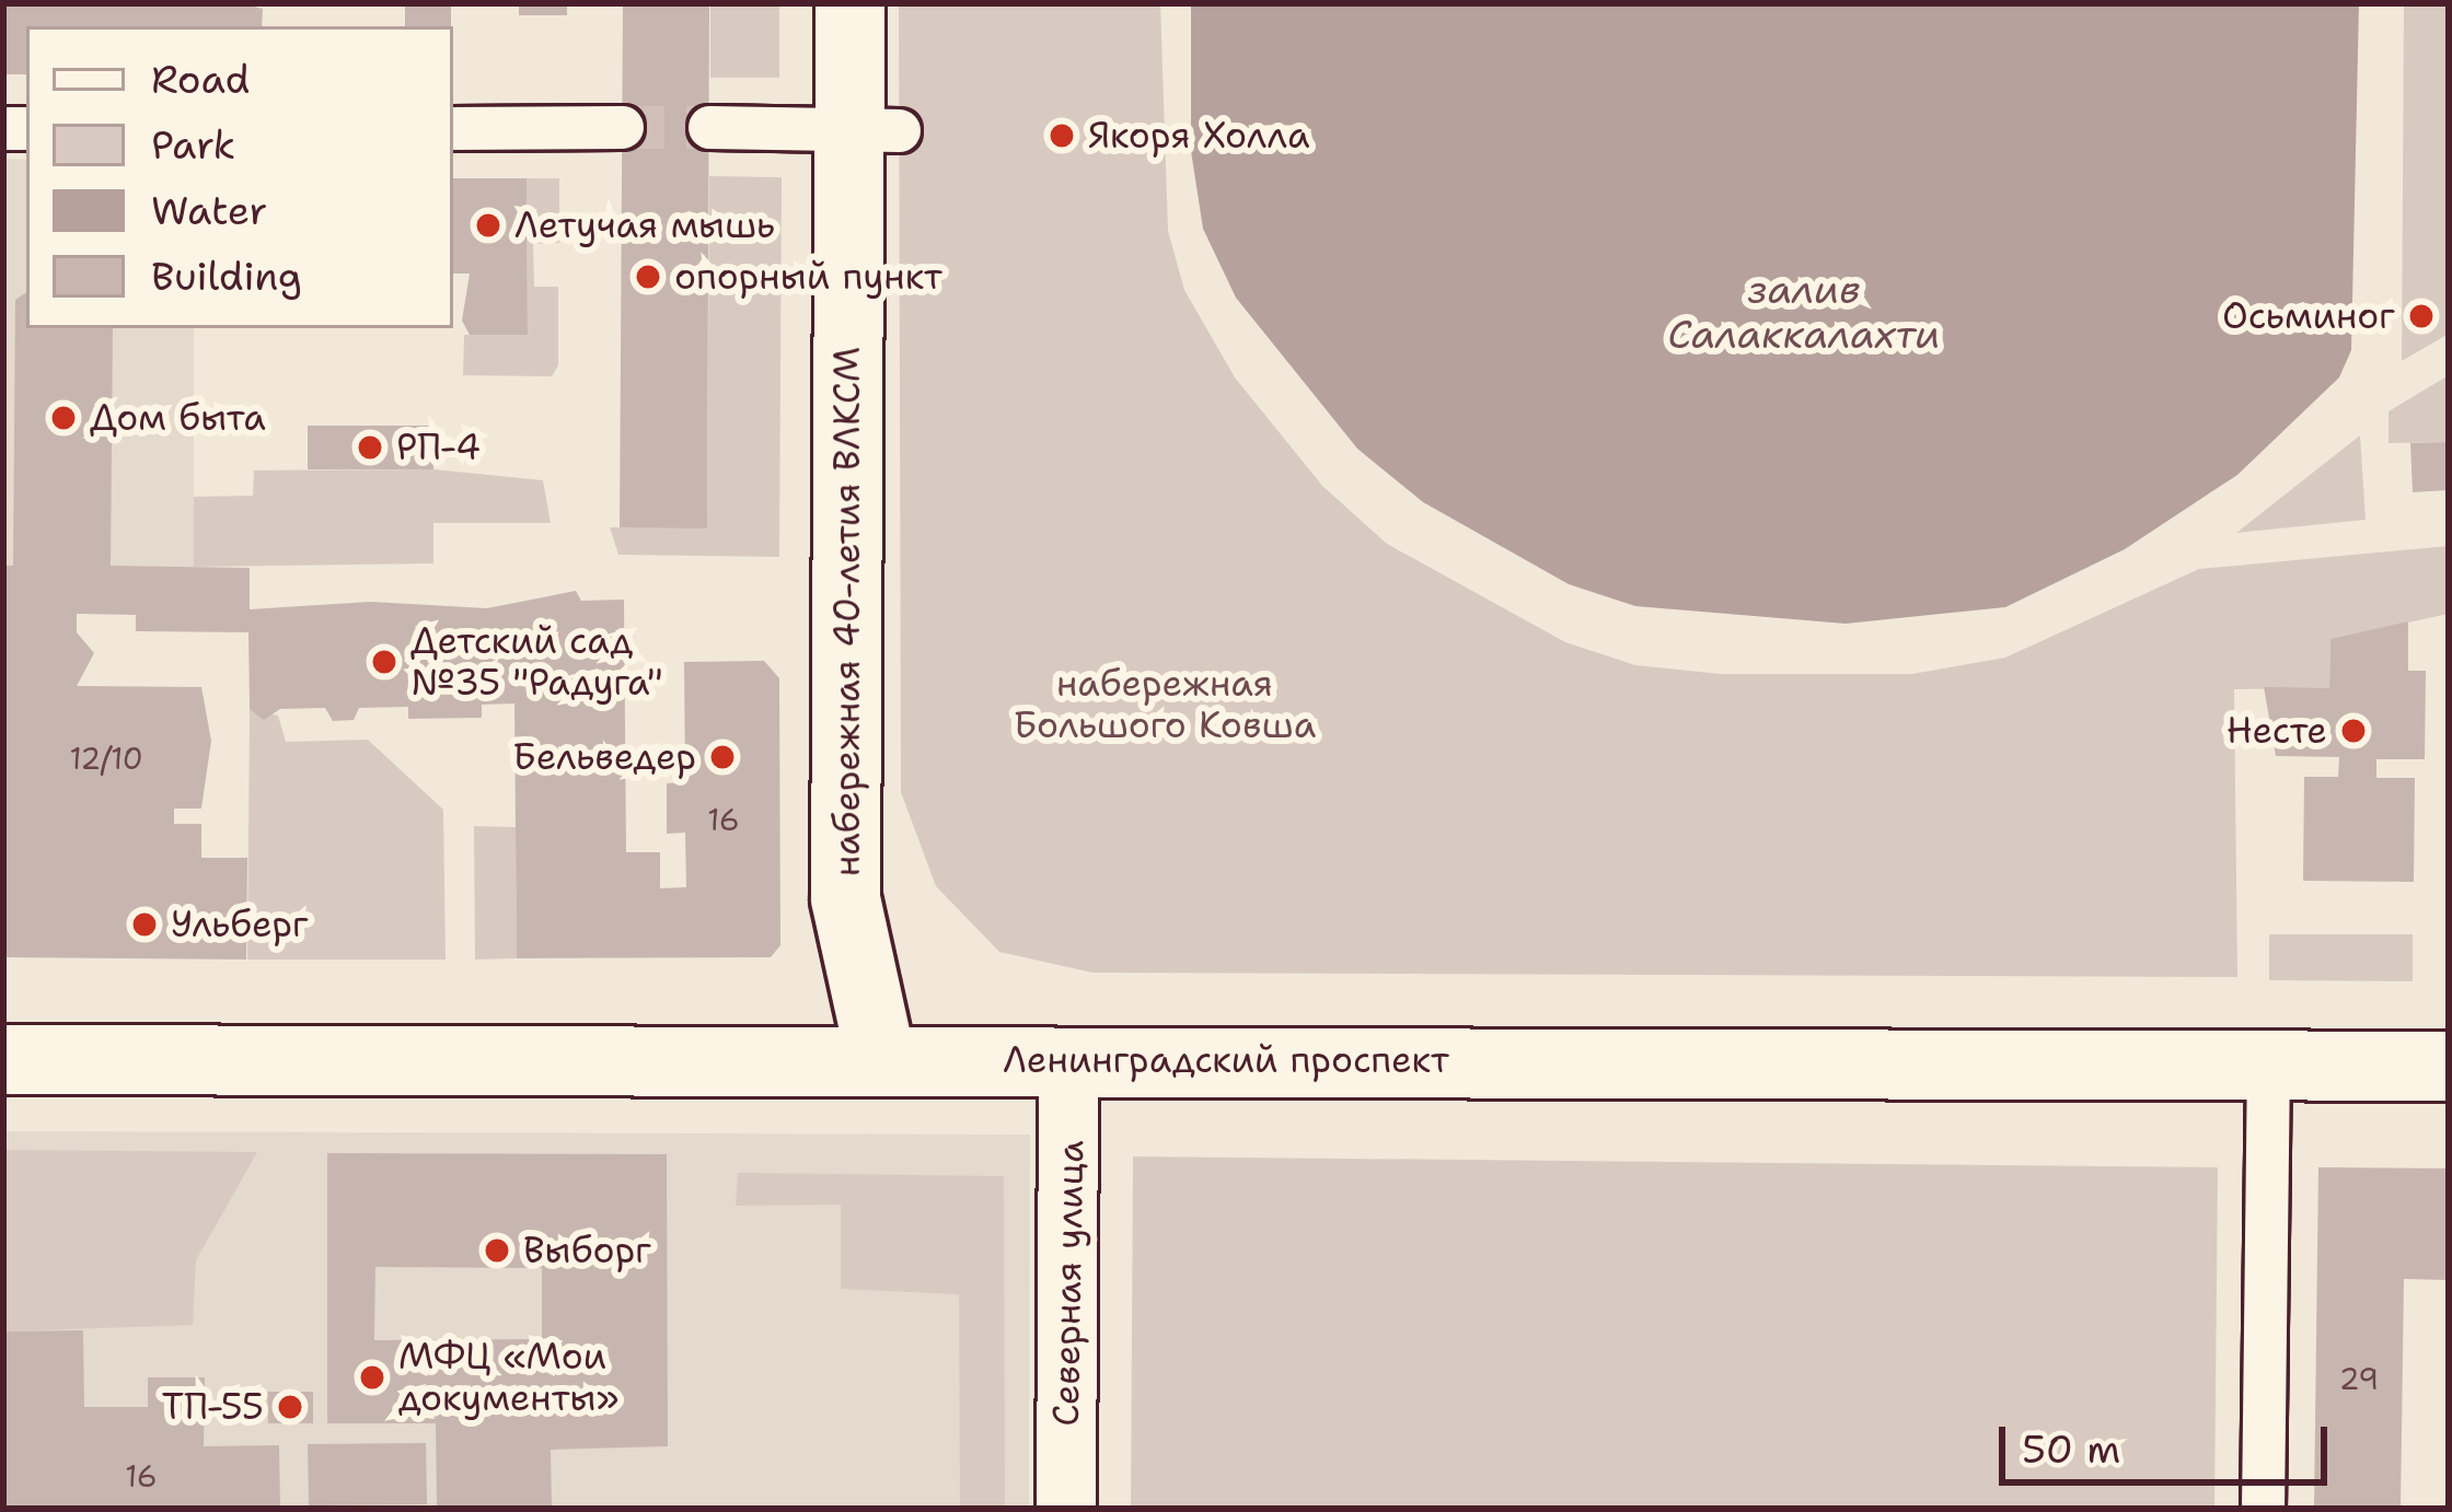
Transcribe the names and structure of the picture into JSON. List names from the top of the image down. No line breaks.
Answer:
{"streets":{"main road":["набережная 40-летия ВЛКСМ","Ленинградский проспект","Северная улица"]},"crossings":[["набережная 40-летия ВЛКСМ","Ленинградский проспект"],["Ленинградский проспект","Северная улица"]],"water":["залив Салаккалахти"],"parks":["набережная Большого Ковша"],"places":["Якоря Холла","Летучая мышь","опорный пункт","Осьминог","Дом быта","РП-4","Детский сад №35 \"Радуга\"","Несте","Бельведер","Ульберг","Выборг","МФЦ «Мои документы»","ТП-55"],"house_numbers":["12/10","16","29","16"],"legend":["Road","Park","Water","Building"],"scale_bar":"50 m"}
